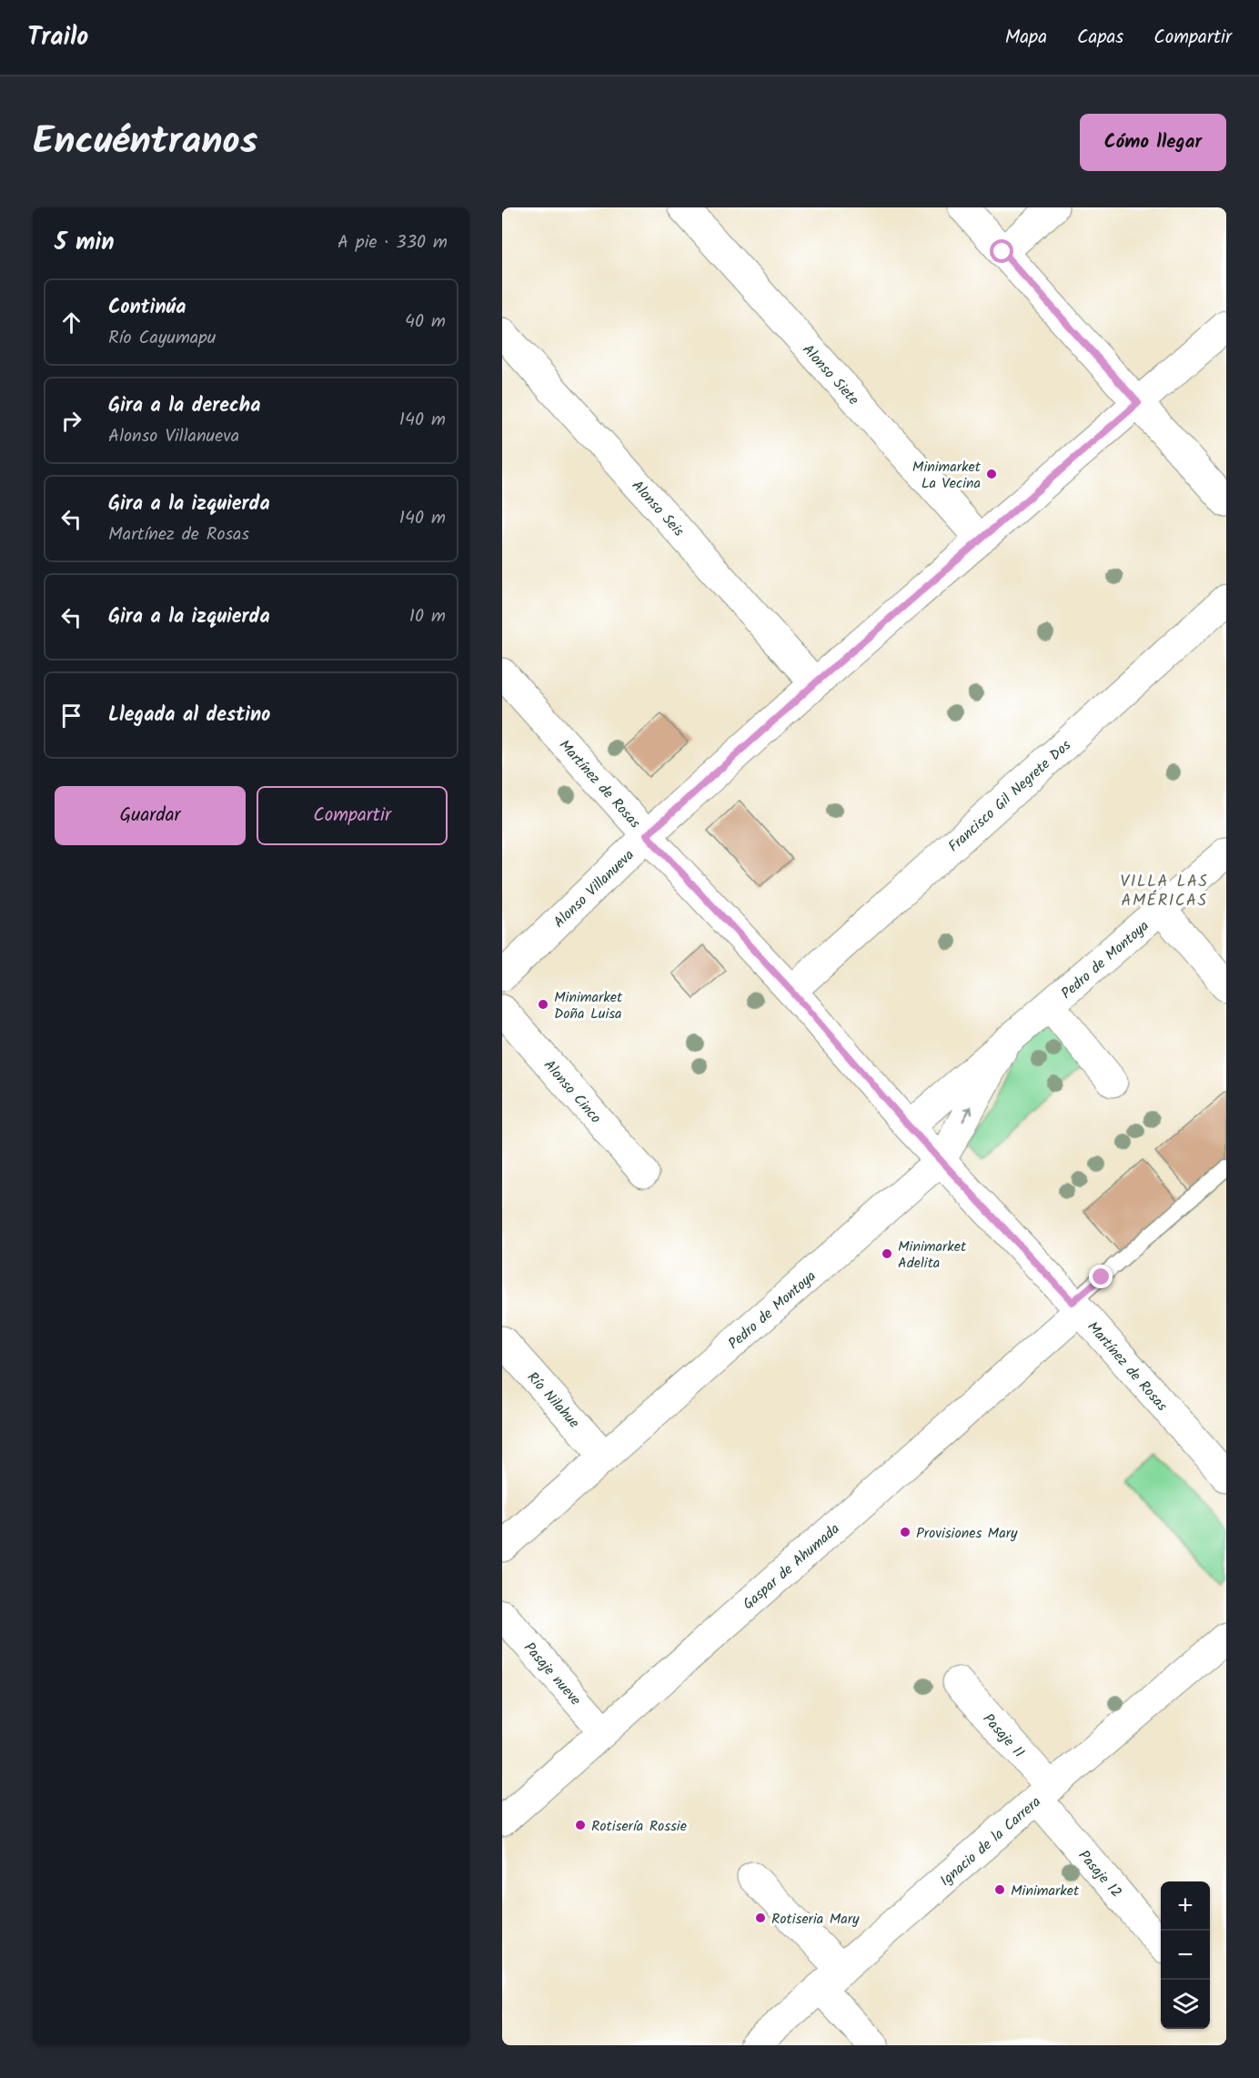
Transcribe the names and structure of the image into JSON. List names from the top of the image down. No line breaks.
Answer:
{"streets":{"street":["Alonso Siete","Alonso Seis","Martínez de Rosas","Francisco Gil Negrete Dos","Alonso Villanueva","Pedro de Montoya","Alonso Cinco","Río Nilahue","Gaspar de Ahumada","Pasaje nueve","Pasaje 11","Ignacio de la Carrera","Pasaje 12"]},"crossings":[["Alonso Siete","Alonso Villanueva"],["Alonso Seis","Alonso Villanueva"],["Martínez de Rosas","Francisco Gil Negrete Dos"],["Martínez de Rosas","Alonso Villanueva"],["Martínez de Rosas","Pedro de Montoya"],["Martínez de Rosas","Gaspar de Ahumada"],["Pedro de Montoya","Río Nilahue"],["Gaspar de Ahumada","Pasaje nueve"],["Pasaje 11","Ignacio de la Carrera"],["Pasaje 11","Pasaje 12"],["Ignacio de la Carrera","Pasaje 12"]],"districts":["VILLA LAS AMÉRICAS"],"places":["Minimarket La Vecina","Minimarket Doña Luisa","Minimarket Adelita","Provisiones Mary","Rotisería Rossie","Minimarket","Rotiseria Mary"],"page":{"header":"Trailo","nav":["Mapa","Capas","Compartir"],"title":"Encuéntranos","buttons":["Cómo llegar",["Guardar","Compartir"]],"heading":["5 min","A pie · 330 m"],"list":[["Continúa","Río Cayumapu","40 m"],["Gira a la derecha","Alonso Villanueva","140 m"],["Gira a la izquierda","Martínez de Rosas","140 m"],["Gira a la izquierda","10 m"],"Llegada al destino"],"map_buttons":["+","−"]}}
